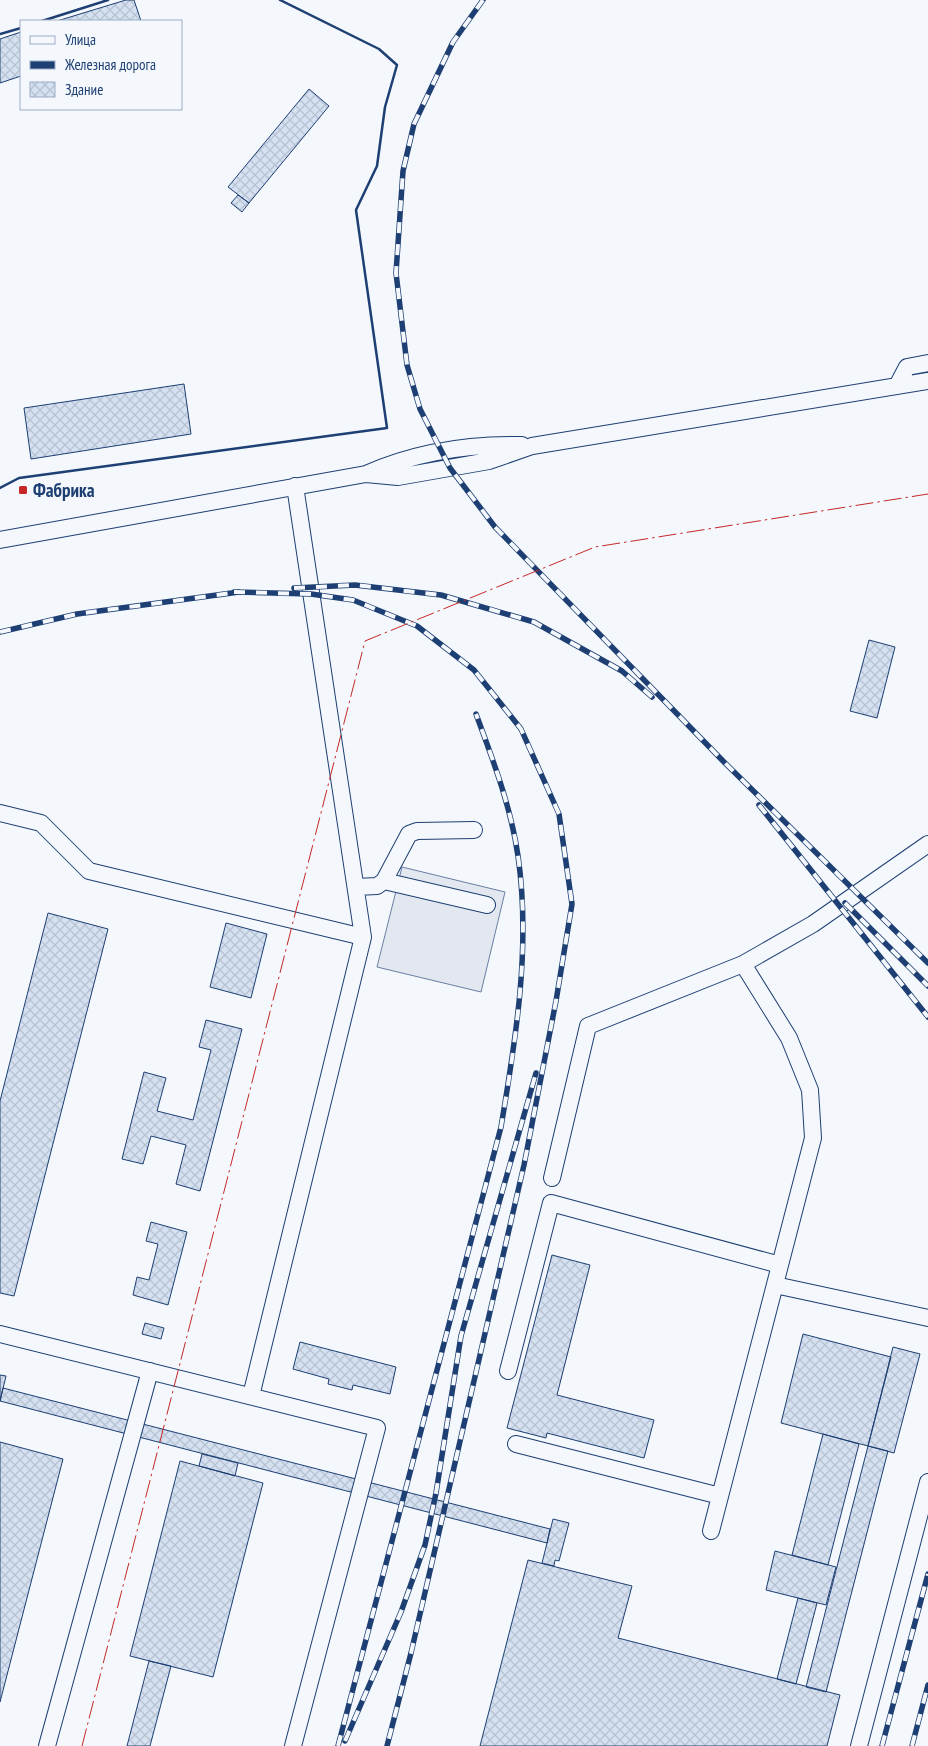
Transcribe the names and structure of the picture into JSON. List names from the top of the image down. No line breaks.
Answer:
{"places":{"transit":["Фабрика"]},"legend":["Улица","Железная дорога","Здание"]}
